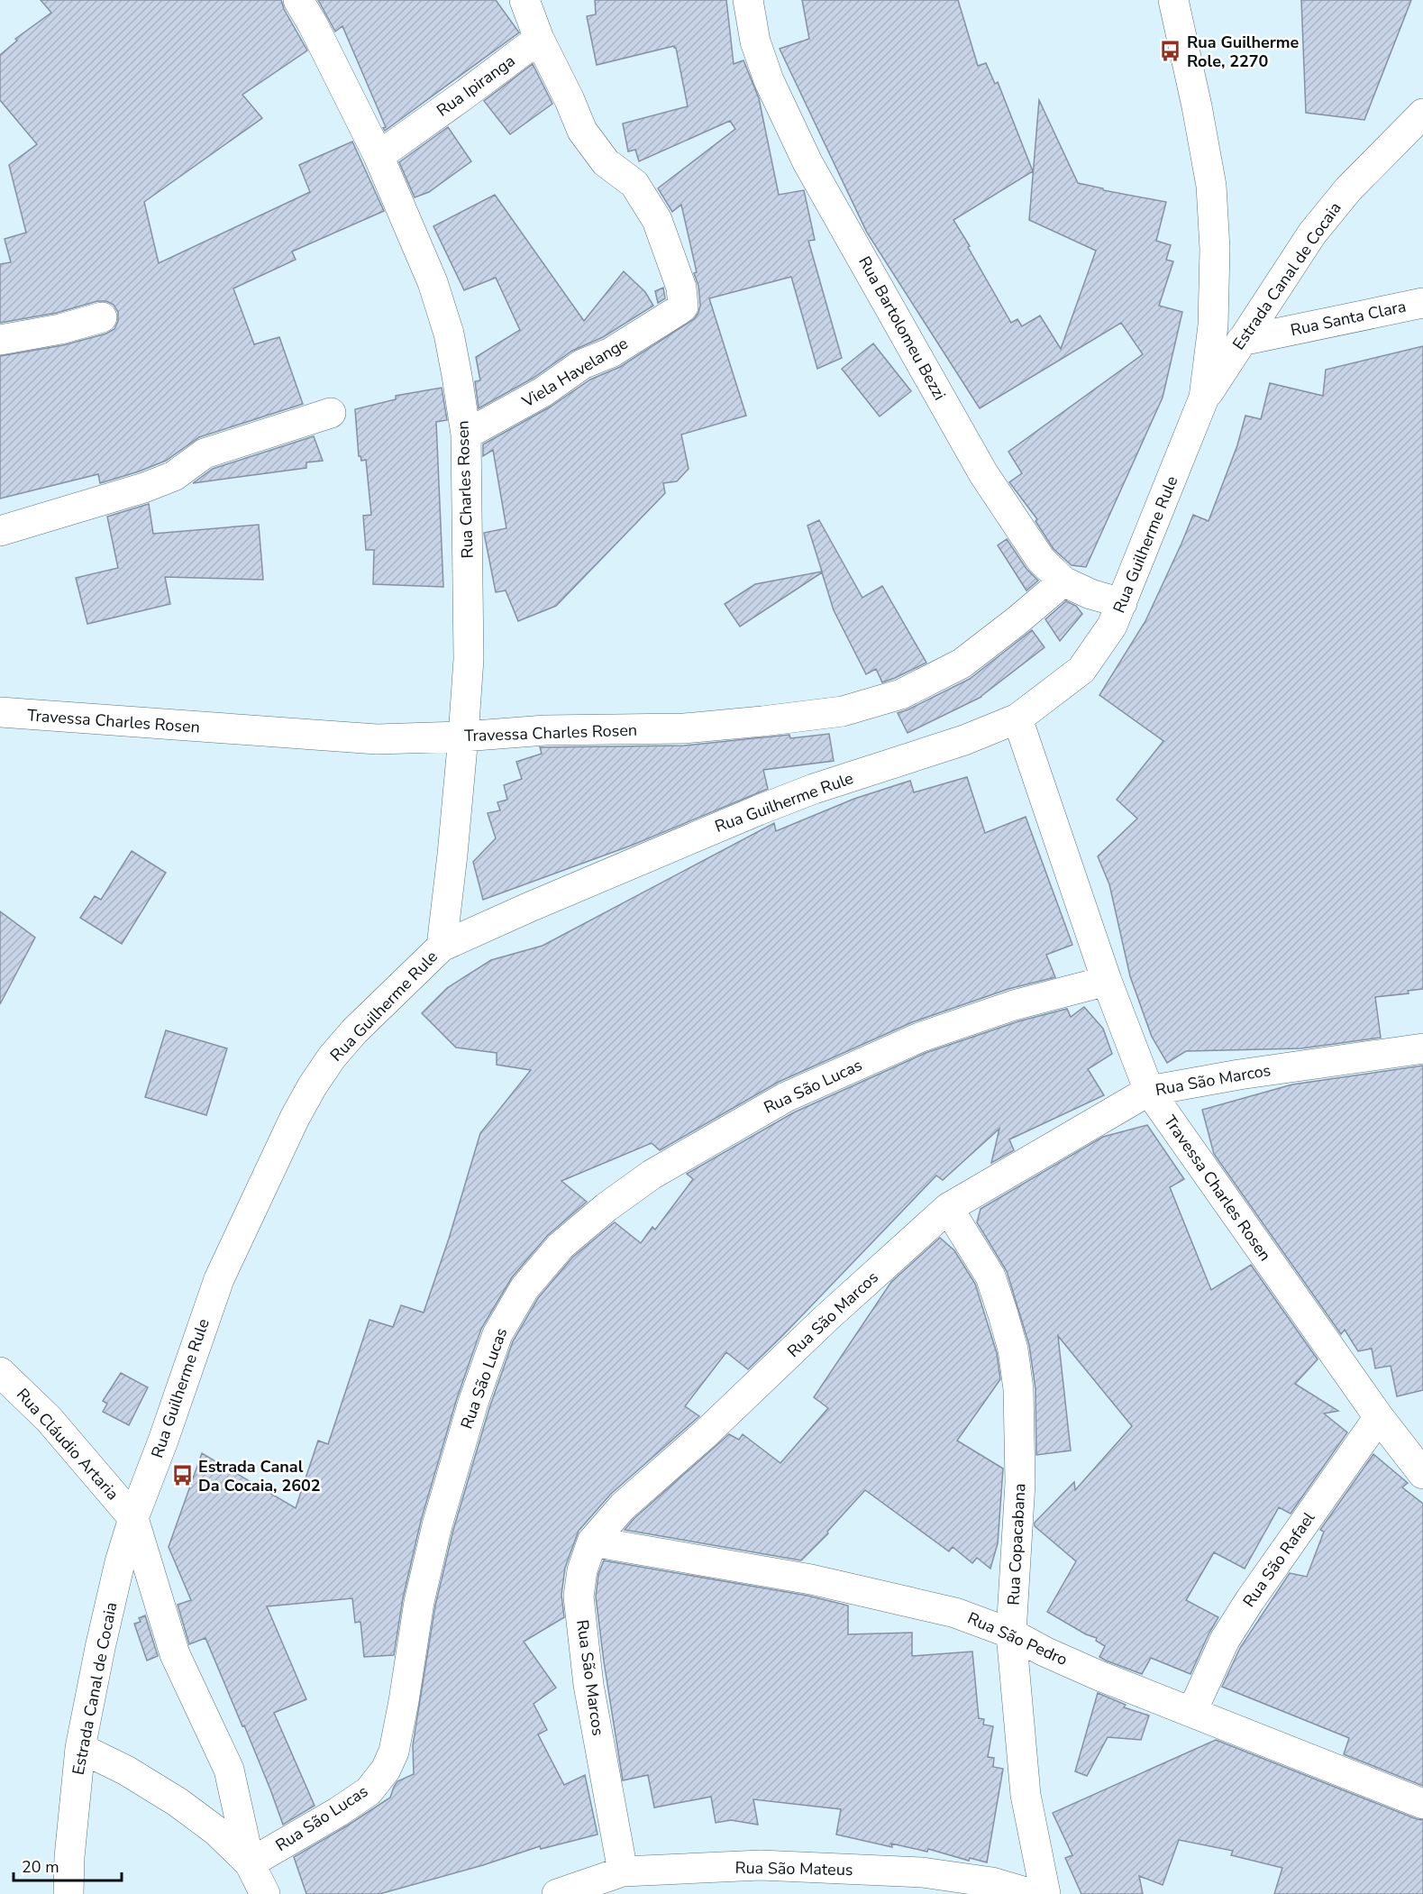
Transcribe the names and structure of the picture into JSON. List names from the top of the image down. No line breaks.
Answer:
{"streets":{"street":["Rua Ipiranga","Estrada Canal de Cocaia","Rua Santa Clara","Rua Bartolomeu Bezzi","Viela Havelange","Rua Charles Rosen","Rua Guilherme Rule","Travessa Charles Rosen","Rua São Marcos","Rua São Lucas","Rua Cláudio Artaria","Rua Copacabana","Rua São Rafael","Rua São Pedro","Rua São Mateus"]},"crossings":[["Rua Ipiranga","Viela Havelange"],["Rua Ipiranga","Rua Charles Rosen"],["Estrada Canal de Cocaia","Rua Santa Clara"],["Estrada Canal de Cocaia","Rua Guilherme Rule"],["Estrada Canal de Cocaia","Rua Cláudio Artaria"],["Rua Bartolomeu Bezzi","Rua Guilherme Rule"],["Rua Bartolomeu Bezzi","Travessa Charles Rosen"],["Viela Havelange","Rua Charles Rosen"],["Rua Charles Rosen","Rua Guilherme Rule"],["Rua Charles Rosen","Travessa Charles Rosen"],["Rua Guilherme Rule","Travessa Charles Rosen"],["Rua Guilherme Rule","Rua Cláudio Artaria"],["Travessa Charles Rosen","Rua São Marcos"],["Travessa Charles Rosen","Rua São Lucas"],["Travessa Charles Rosen","Rua São Rafael"],["Rua São Marcos","Rua Copacabana"],["Rua São Marcos","Rua São Pedro"],["Rua São Marcos","Rua São Mateus"],["Rua Copacabana","Rua São Pedro"],["Rua São Rafael","Rua São Pedro"]],"places":{"bus stop":["Rua Guilherme Role, 2270","Estrada Canal Da Cocaia, 2602"]},"scale_bar":"20 m"}
